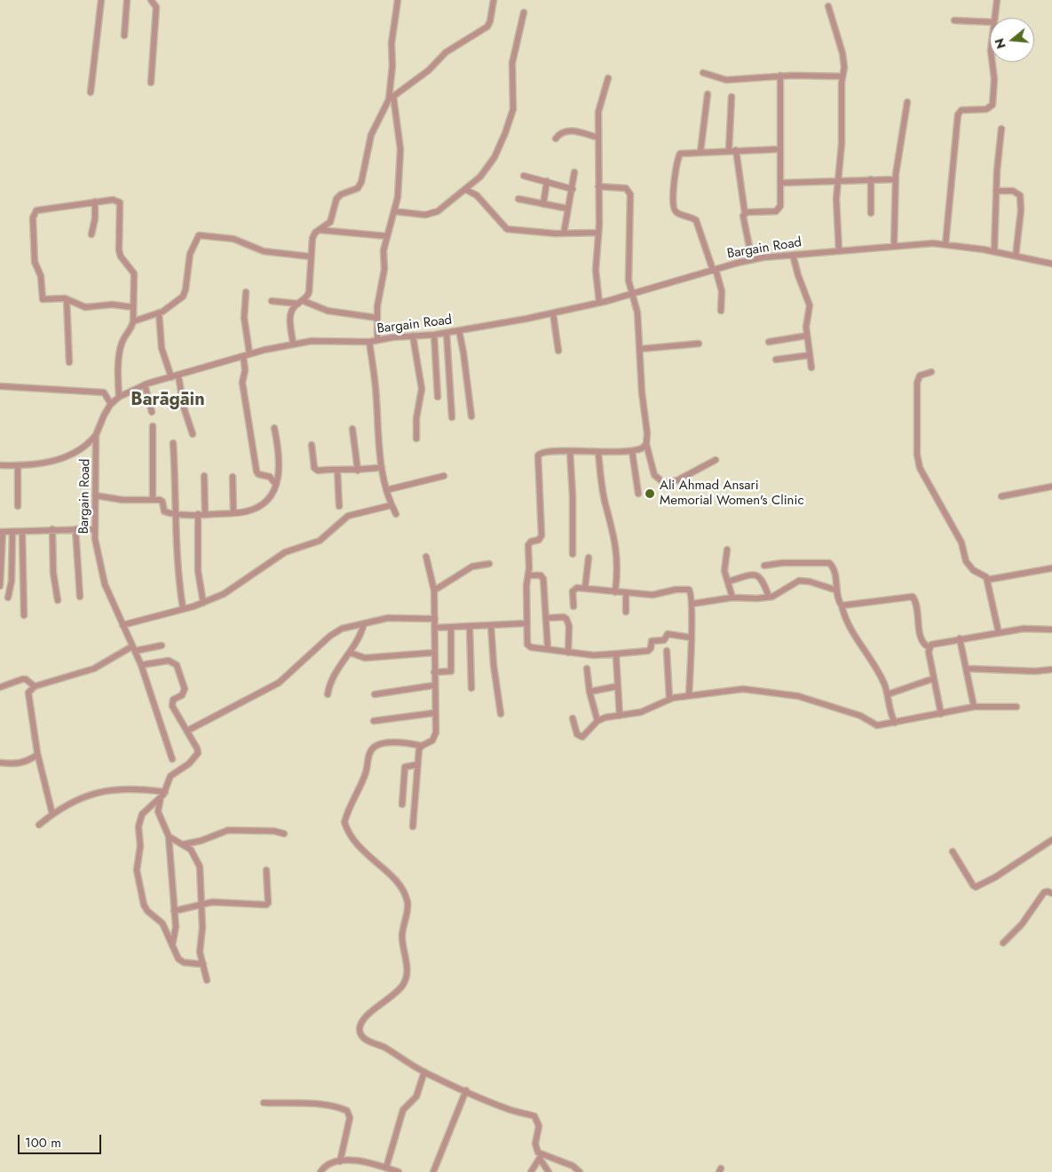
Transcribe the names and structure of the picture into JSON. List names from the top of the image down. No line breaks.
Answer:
{"streets":{"street":["Bargain Road"]},"districts":["Barāgāin"],"places":["Ali Ahmad Ansari Memorial Women's Clinic"],"scale_bar":"100 m","north":"left"}
